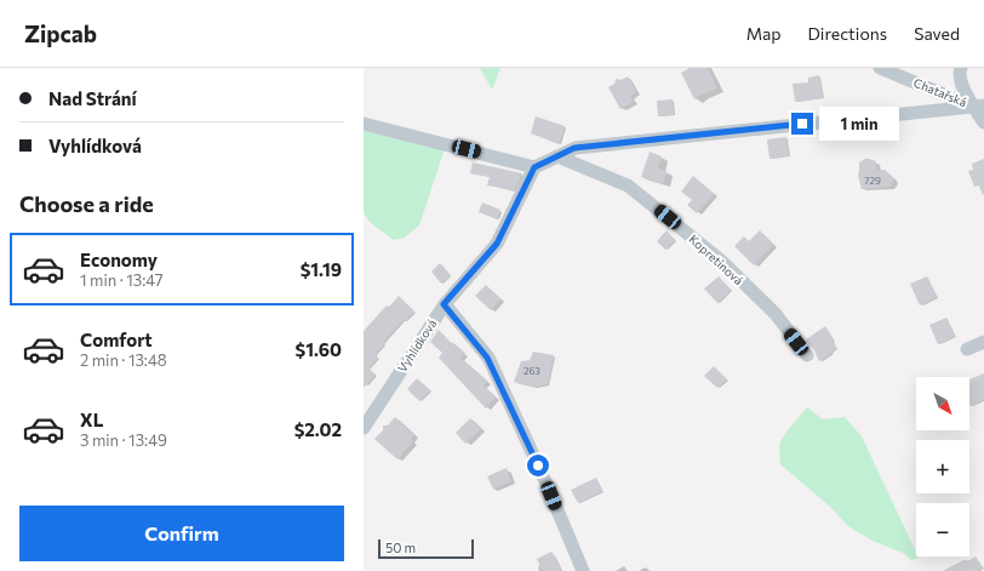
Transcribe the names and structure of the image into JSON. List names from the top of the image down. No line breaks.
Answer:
{"streets":{"street":["Chatařská","Kopretinová","Vyhlídková"]},"house_numbers":["729","263"],"scale_bar":"50 m","north":"bottom right","page":{"header":"Zipcab","nav":["Map","Directions","Saved"],"banner":["Nad Strání","Vyhlídková"],"bubble":"1 min","heading":"Choose a ride","list":[{"name":"Economy","note":"1 min · 13:47","value":"$1.19"},{"name":"Comfort","note":"2 min · 13:48","value":"$1.60"},{"name":"XL","note":"3 min · 13:49","value":"$2.02"}],"map_buttons":["+","−"],"buttons":"Confirm","scale":"50 m"}}
